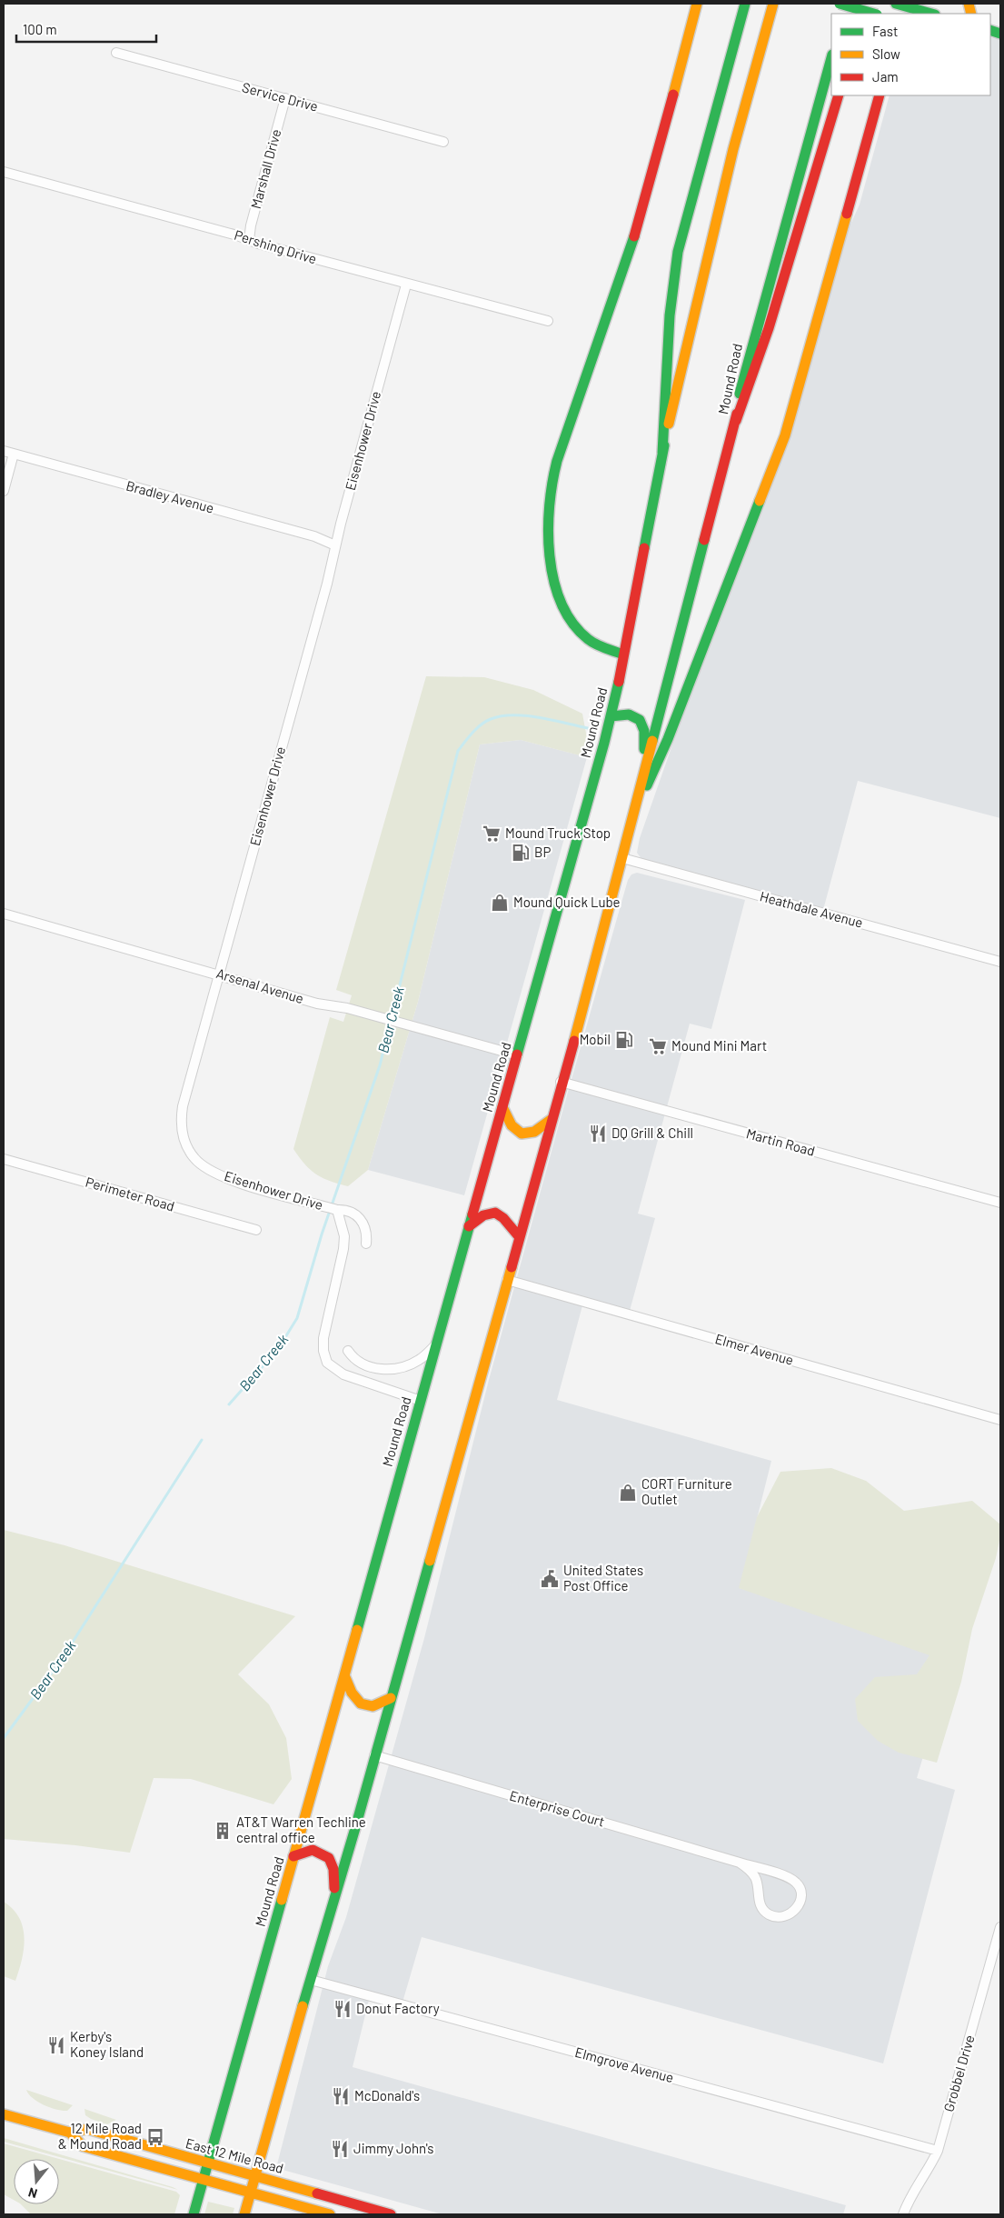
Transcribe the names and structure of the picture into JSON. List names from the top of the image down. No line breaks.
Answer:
{"streets":{"main road":["Mound Road","East 12 Mile Road"],"street":["Service Drive","Marshall Drive","Pershing Drive","Eisenhower Drive","Bradley Avenue","Heathdale Avenue","Arsenal Avenue","Martin Road","Perimeter Road","Elmer Avenue","Enterprise Court","Elmgrove Avenue","Grobbel Drive"]},"crossings":[["Service Drive","Marshall Drive"],["Marshall Drive","Pershing Drive"],["Pershing Drive","Eisenhower Drive"],["Mound Road","Eisenhower Drive"],["Mound Road","Heathdale Avenue"],["Mound Road","Arsenal Avenue"],["Mound Road","Martin Road"],["Mound Road","Elmer Avenue"],["Mound Road","Enterprise Court"],["Mound Road","Elmgrove Avenue"],["Mound Road","East 12 Mile Road"],["Eisenhower Drive","Bradley Avenue"],["Eisenhower Drive","Arsenal Avenue"],["Elmgrove Avenue","Grobbel Drive"]],"water":["Bear Creek"],"places":{"supermarket":["Mound Truck Stop","Mound Mini Mart"],"fuel station":["BP","Mobil"],"shop":["Mound Quick Lube","CORT Furniture Outlet"],"restaurant":["DQ Grill & Chill","Donut Factory","Kerby's Koney Island","McDonald's","Jimmy John's"],"public building":["United States Post Office"],"building":["AT&T Warren Techline central office"],"bus stop":["12 Mile Road & Mound Road"]},"legend":["Fast","Slow","Jam"],"scale_bar":"100 m","north":"bottom"}
